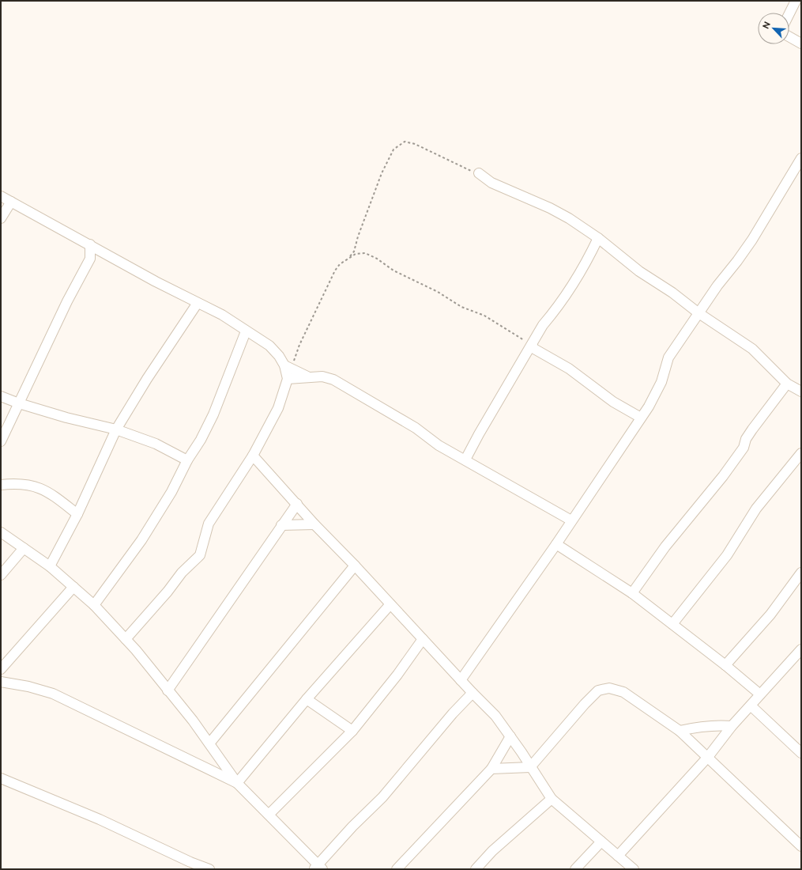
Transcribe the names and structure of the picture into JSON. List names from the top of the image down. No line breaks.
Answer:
{"north":"top left"}
